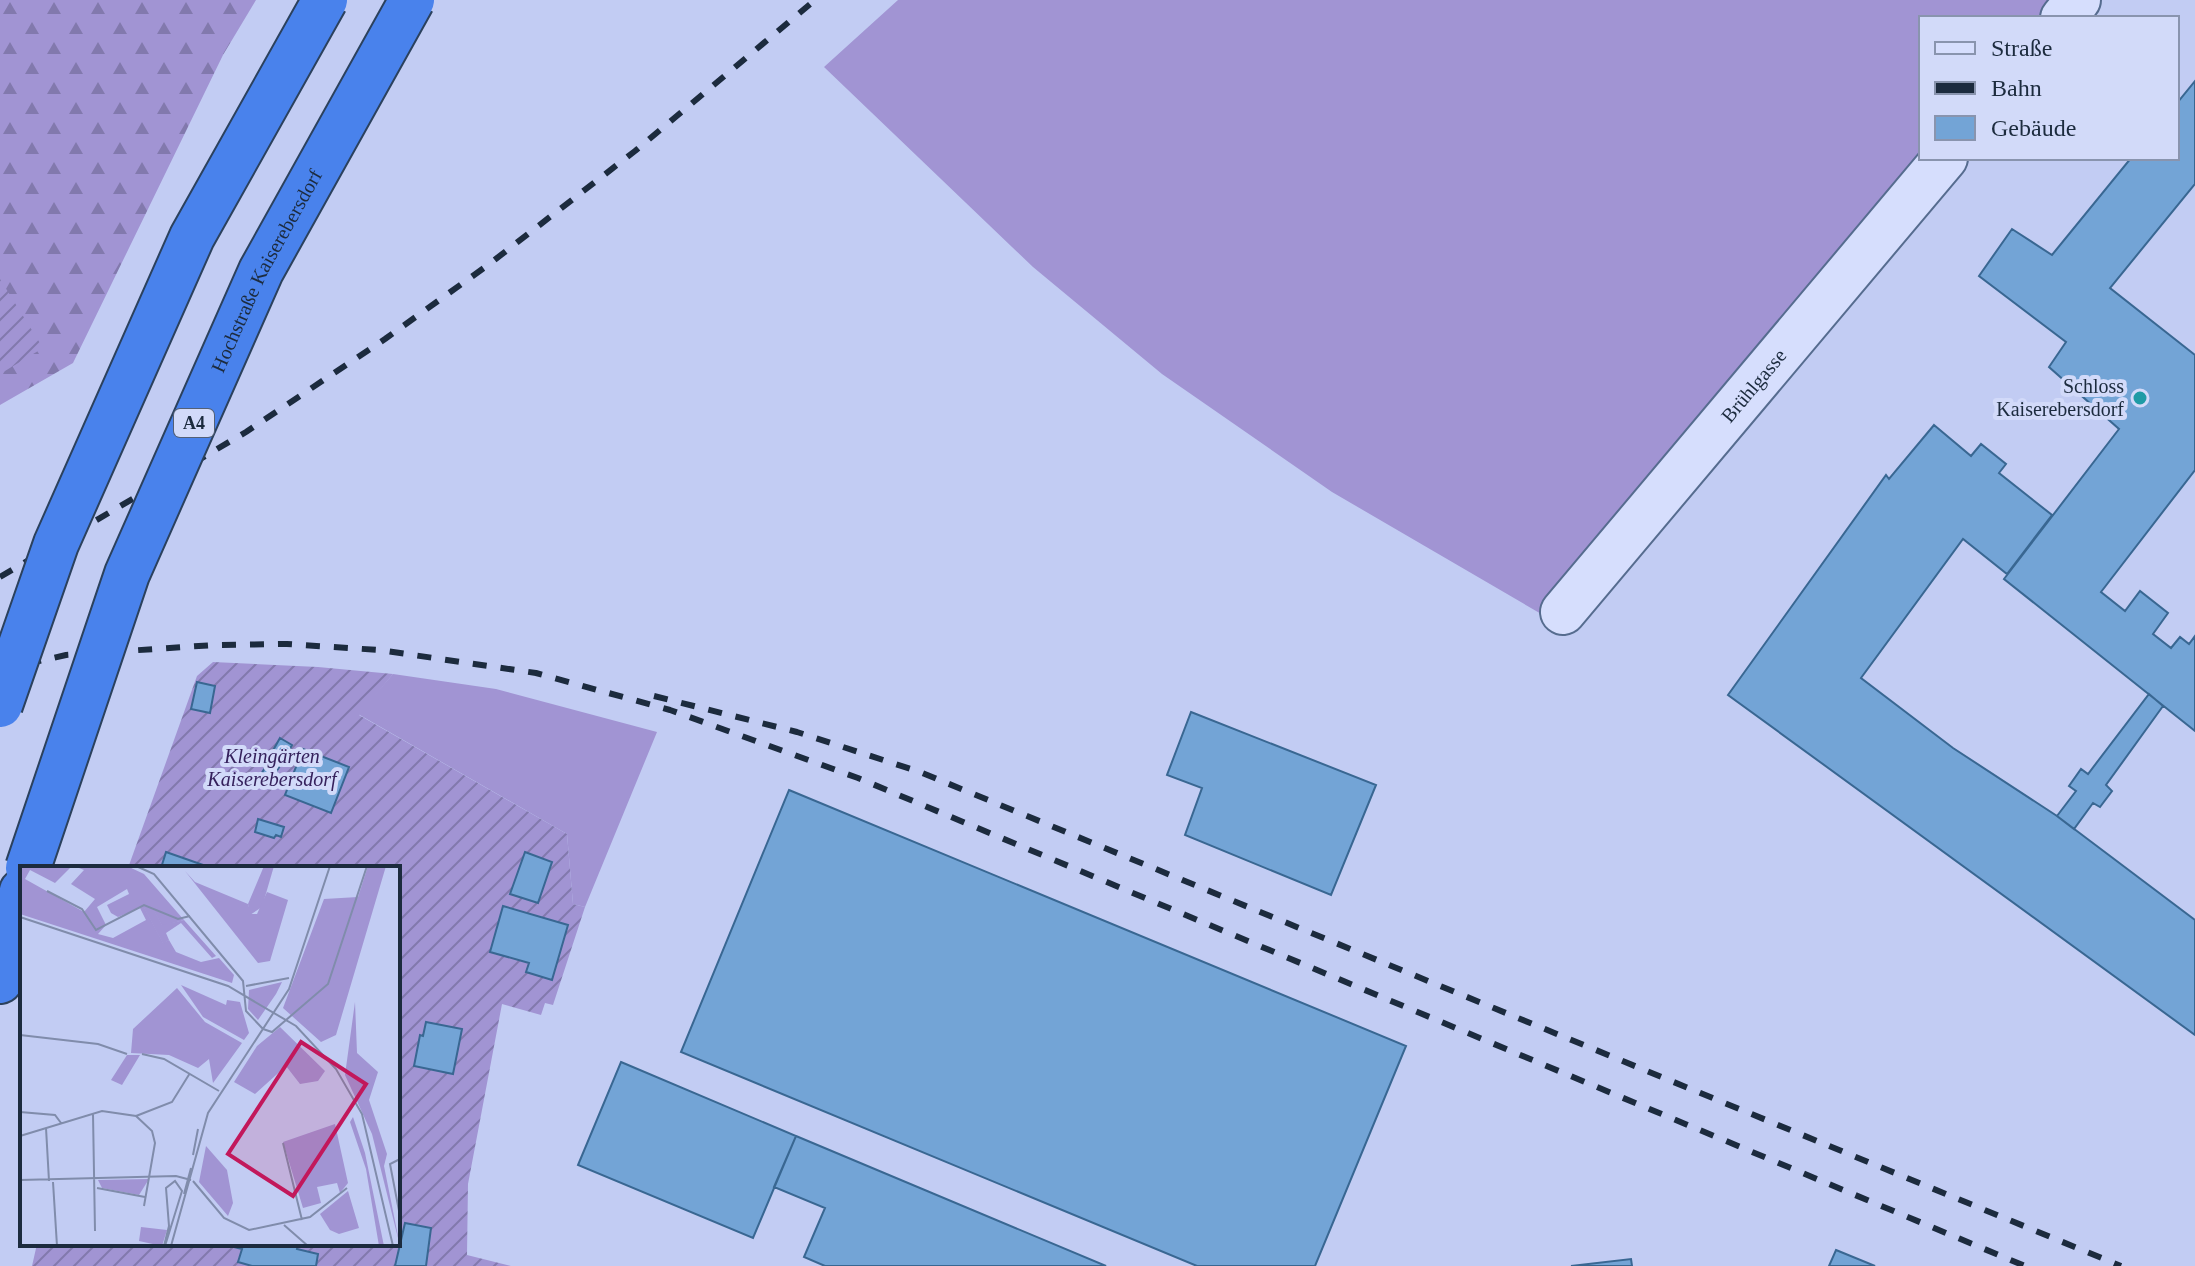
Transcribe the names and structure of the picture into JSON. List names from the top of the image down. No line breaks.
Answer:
{"streets":{"highway":["Hochstraße Kaiserebersdorf","A4"],"street":["Brühlgasse"]},"parks":["Kleingärten Kaiserebersdorf"],"places":["Schloss Kaiserebersdorf"],"legend":["Straße","Bahn","Gebäude"]}
